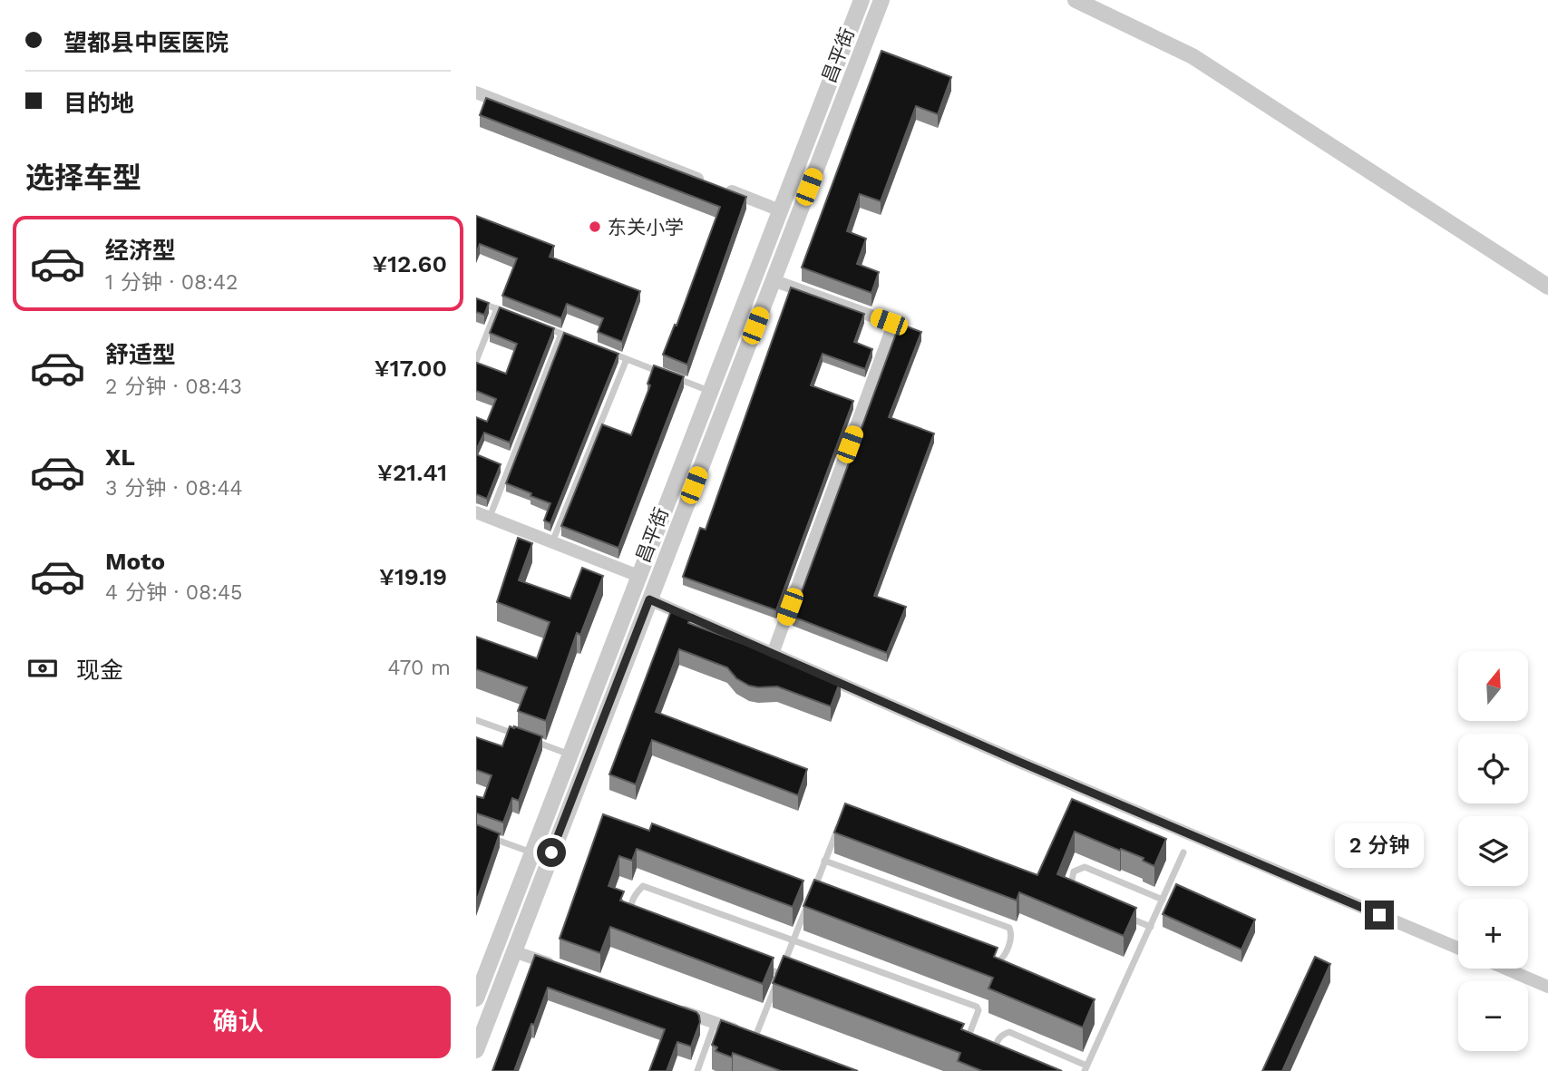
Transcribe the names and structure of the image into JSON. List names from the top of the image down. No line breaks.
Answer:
{"streets":{"street":["昌平街"]},"places":["东关小学"],"north":"top","page":{"banner":["望都县中医医院","目的地"],"heading":"选择车型","list":[{"name":"经济型","note":"1 分钟 · 08:42","value":"¥12.60"},{"name":"舒适型","note":"2 分钟 · 08:43","value":"¥17.00"},{"name":"XL","note":"3 分钟 · 08:44","value":"¥21.41"},{"name":"Moto","note":"4 分钟 · 08:45","value":"¥19.19"}],"pay":["现金","470 m"],"map_buttons":["+","−"],"bubble":"2 分钟","buttons":"确认"}}
